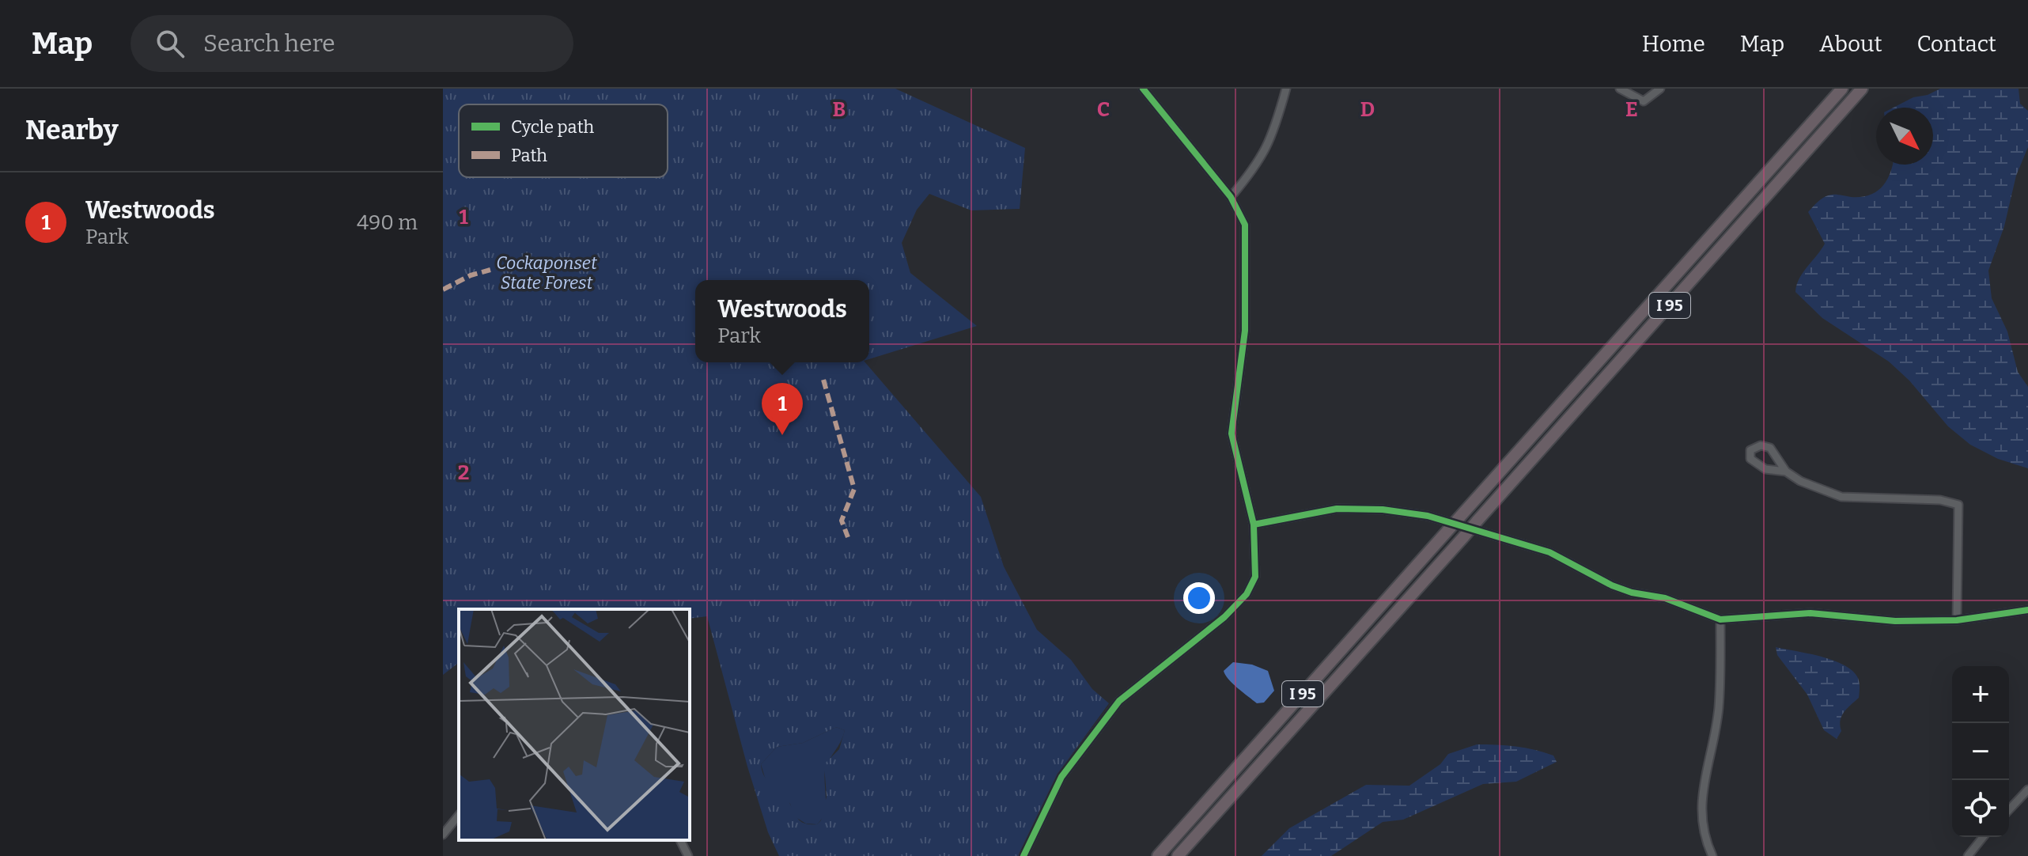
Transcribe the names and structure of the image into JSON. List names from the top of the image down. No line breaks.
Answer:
{"streets":{"highway":["I 95"]},"parks":["Cockaponset State Forest"],"legend":["Cycle path","Path"],"north":"bottom right","page":{"header":"Map","search":"Search here","nav":["Home","Map","About","Contact"],"heading":"Nearby","list":[{"mark":"1","name":"Westwoods","note":"Park","value":"490 m"}],"popup":["Westwoods","Park"],"pins":"1","map_buttons":["+","−"]},"grid":{"columns":["B","C","D","E"],"rows":["1","2"]}}
